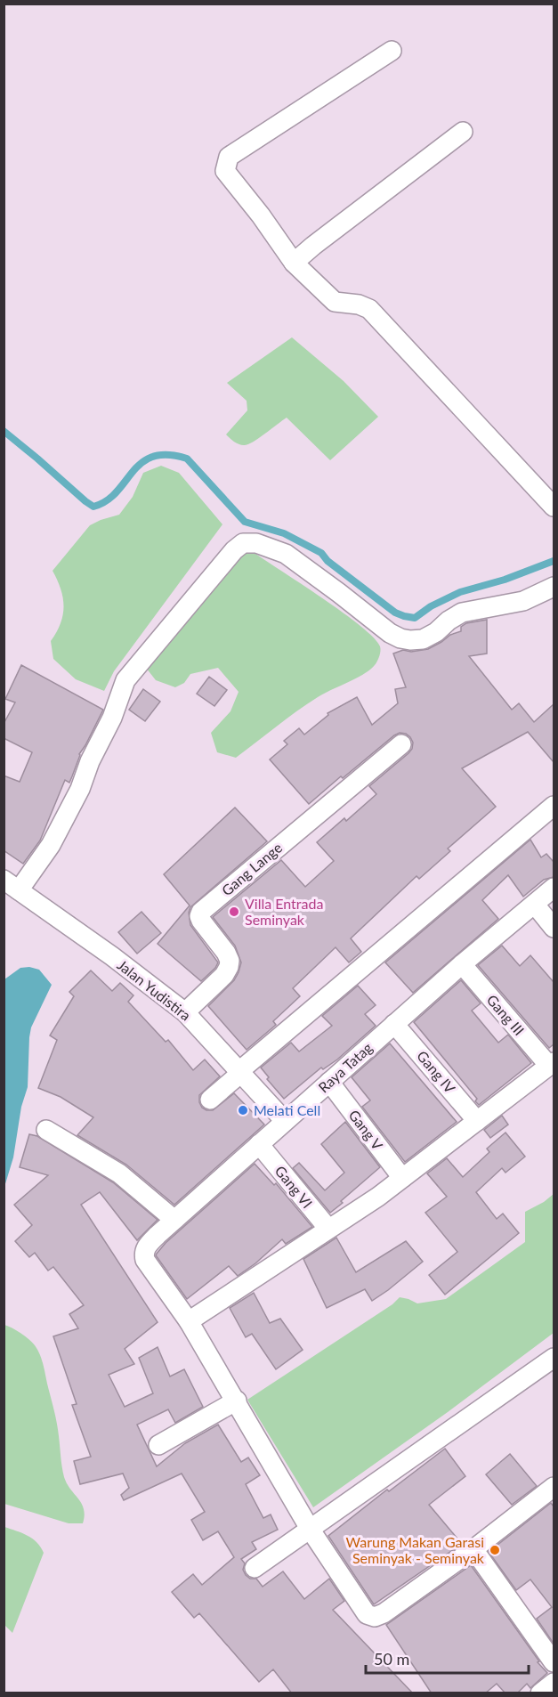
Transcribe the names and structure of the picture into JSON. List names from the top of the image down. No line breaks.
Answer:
{"streets":{"street":["Gang Lange","Jalan Yudistira","Gang III","Raya Tatag","Gang IV","Gang V","Gang VI"]},"crossings":[["Gang Lange","Jalan Yudistira"],["Jalan Yudistira","Raya Tatag"],["Gang III","Raya Tatag"],["Raya Tatag","Gang IV"],["Raya Tatag","Gang V"],["Raya Tatag","Gang VI"]],"places":["Villa Entrada Seminyak","Melati Cell","Warung Makan Garasi Seminyak - Seminyak"],"scale_bar":"50 m"}
